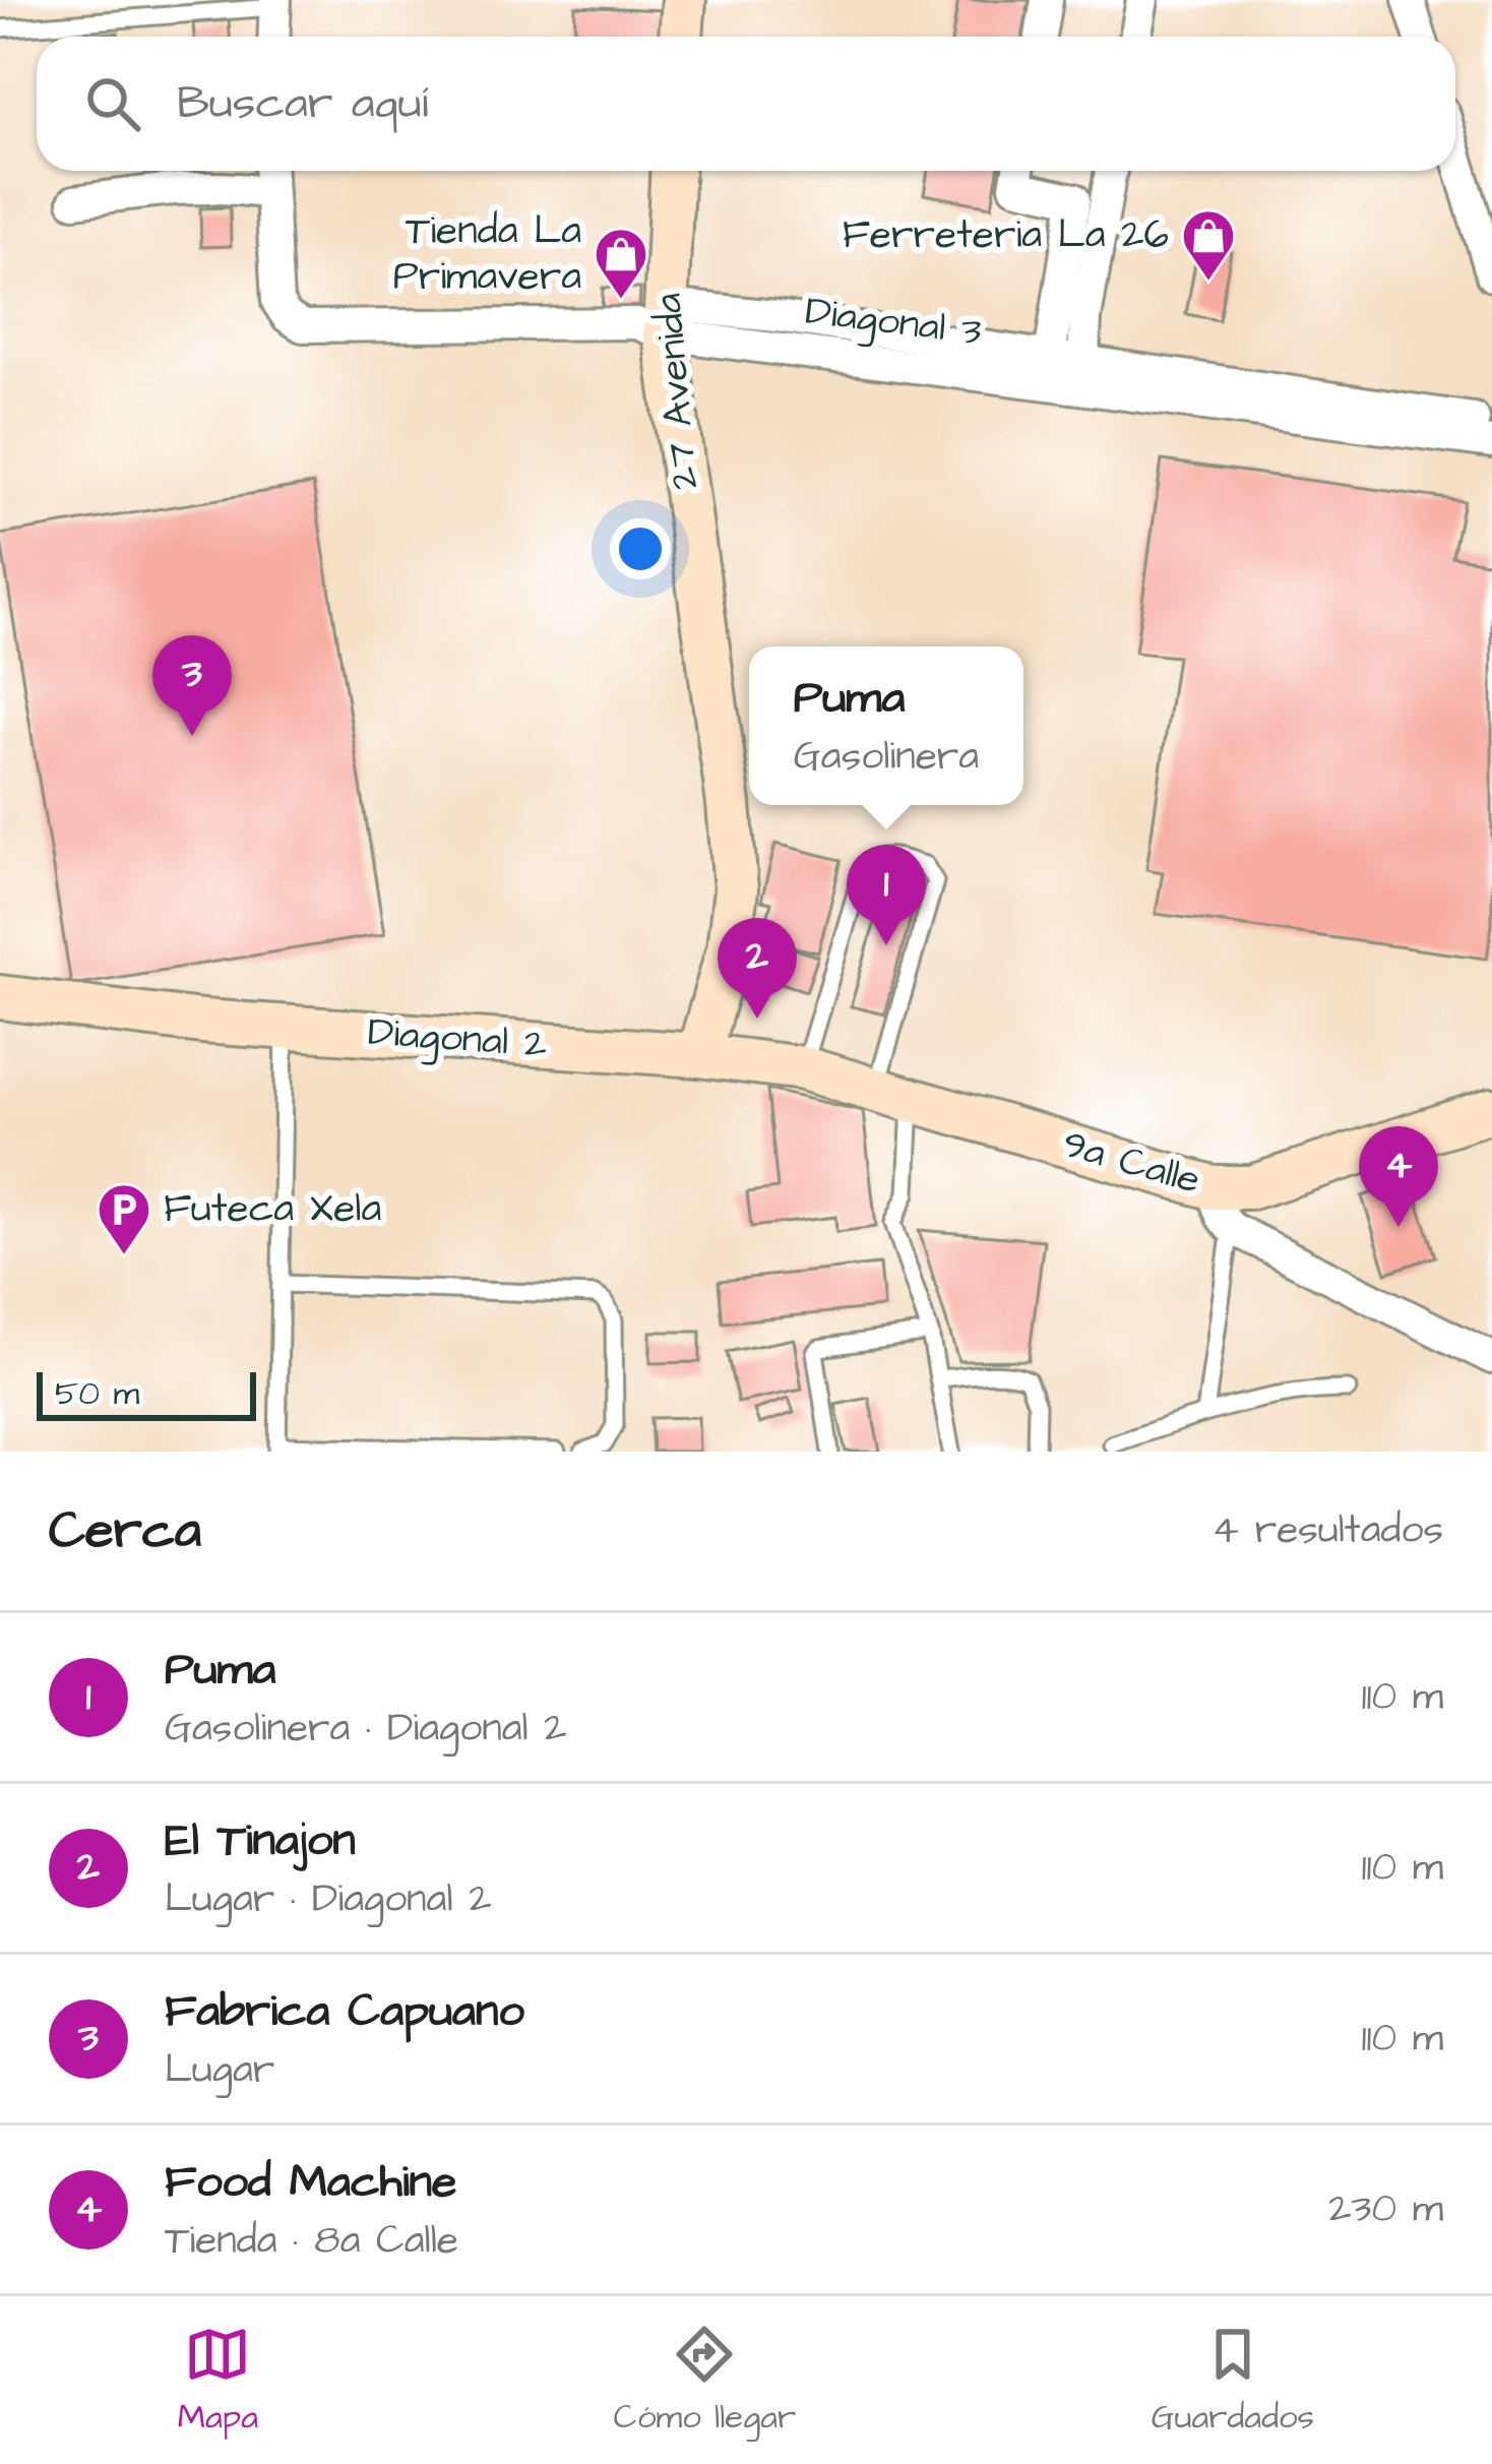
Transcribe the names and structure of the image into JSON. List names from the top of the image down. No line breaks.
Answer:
{"streets":{"main road":["27 Avenida","Diagonal 2","9a Calle"],"street":["Diagonal 3"]},"crossings":[["Diagonal 3","27 Avenida"],["27 Avenida","Diagonal 2"],["Diagonal 2","9a Calle"]],"places":{"shop":["Ferreteria La 26","Tienda La Primavera"],"parking":["Futeca Xela"]},"scale_bar":"50 m","page":{"search":"Buscar aquí","pins":["3","1","2","4"],"popup":["Puma","Gasolinera"],"scale":"50 m","heading":["Cerca","4 resultados"],"list":[{"mark":"1","name":"Puma","note":"Gasolinera · Diagonal 2","value":"110 m"},{"mark":"2","name":"El Tinajon","note":"Lugar · Diagonal 2","value":"110 m"},{"mark":"3","name":"Fabrica Capuano","note":"Lugar","value":"110 m"},{"mark":"4","name":"Food Machine","note":"Tienda · 8a Calle","value":"230 m"}],"nav":["Mapa","Cómo llegar","Guardados"]}}
